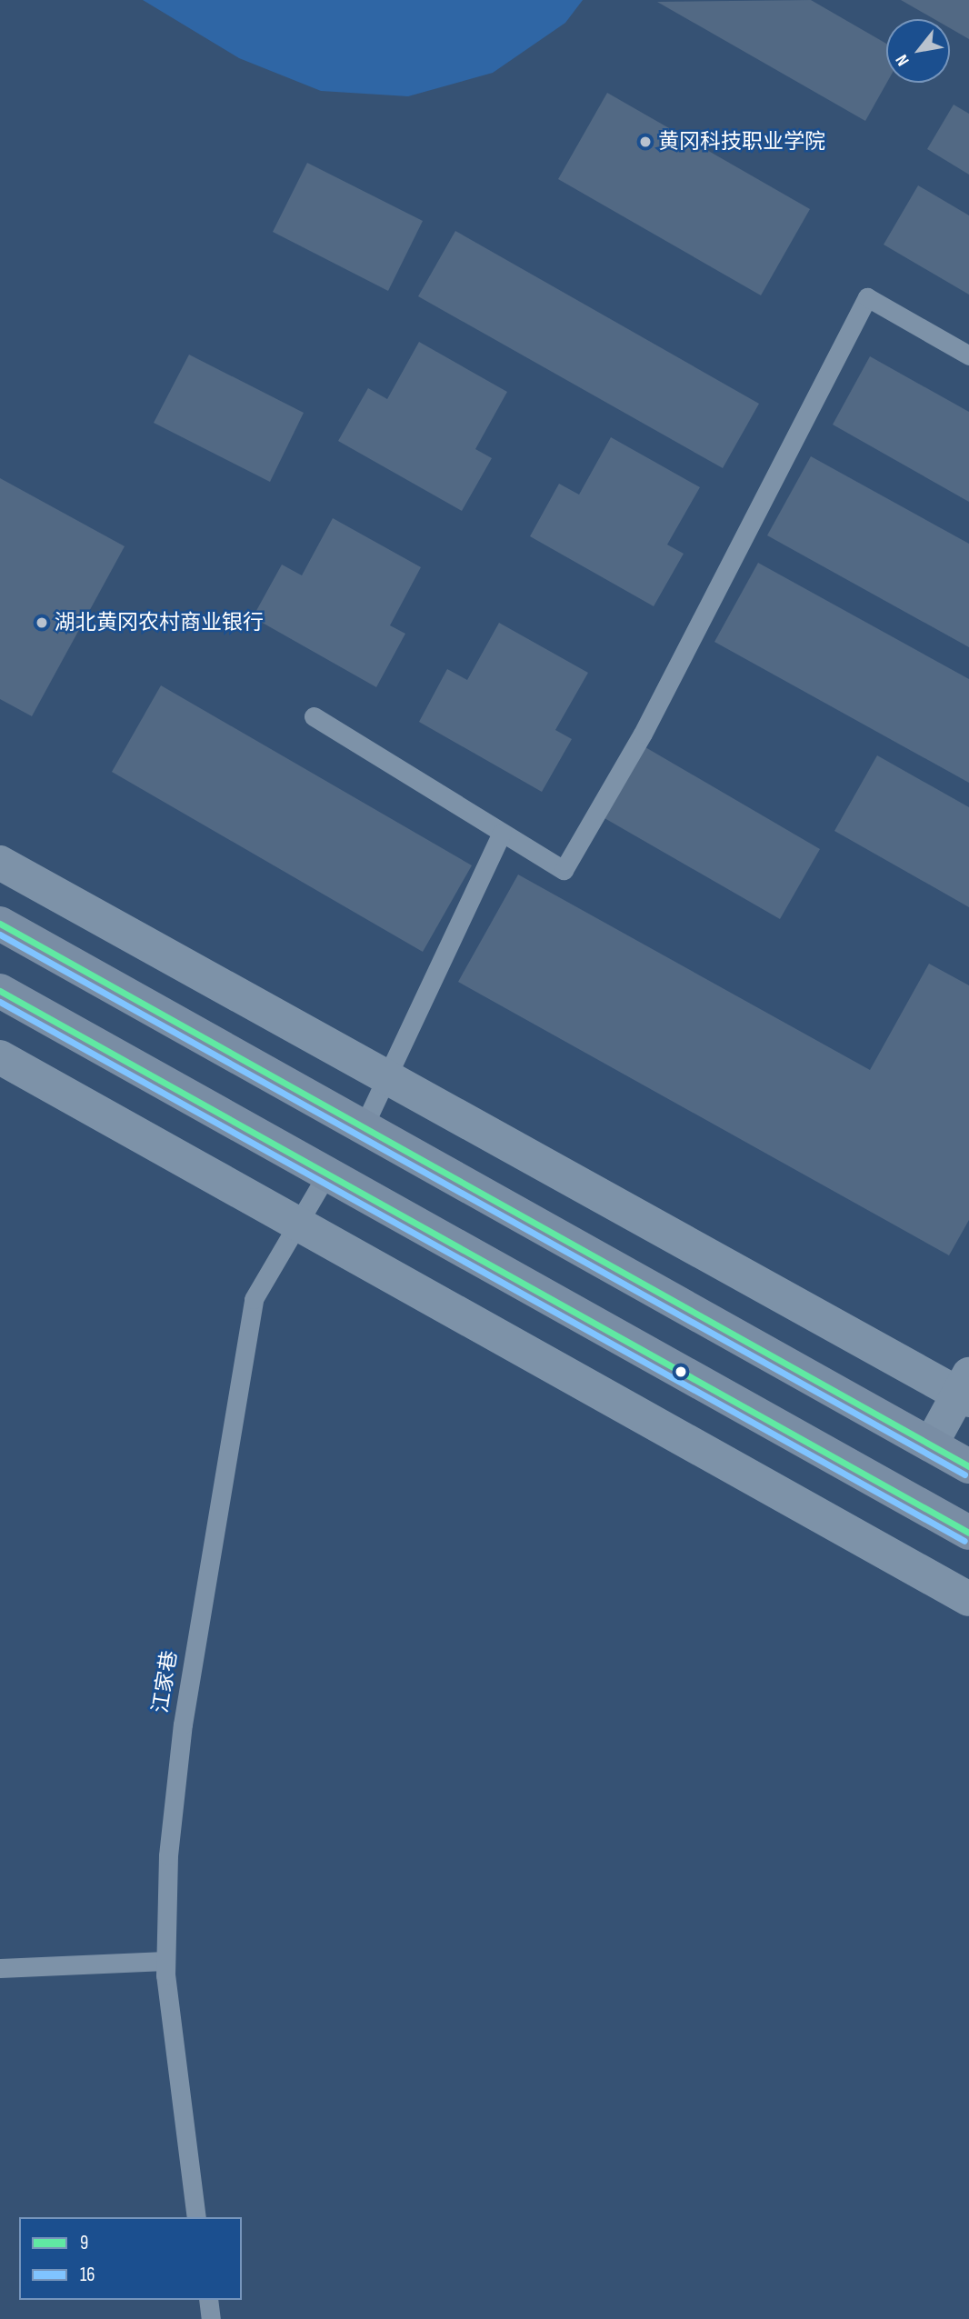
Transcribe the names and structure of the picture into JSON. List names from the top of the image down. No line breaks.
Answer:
{"streets":{"lane":["江家巷"]},"places":["黄冈科技职业学院","湖北黄冈农村商业银行"],"lines":["transit line 9","transit line 16"],"legend":["9","16"],"north":"bottom left"}
